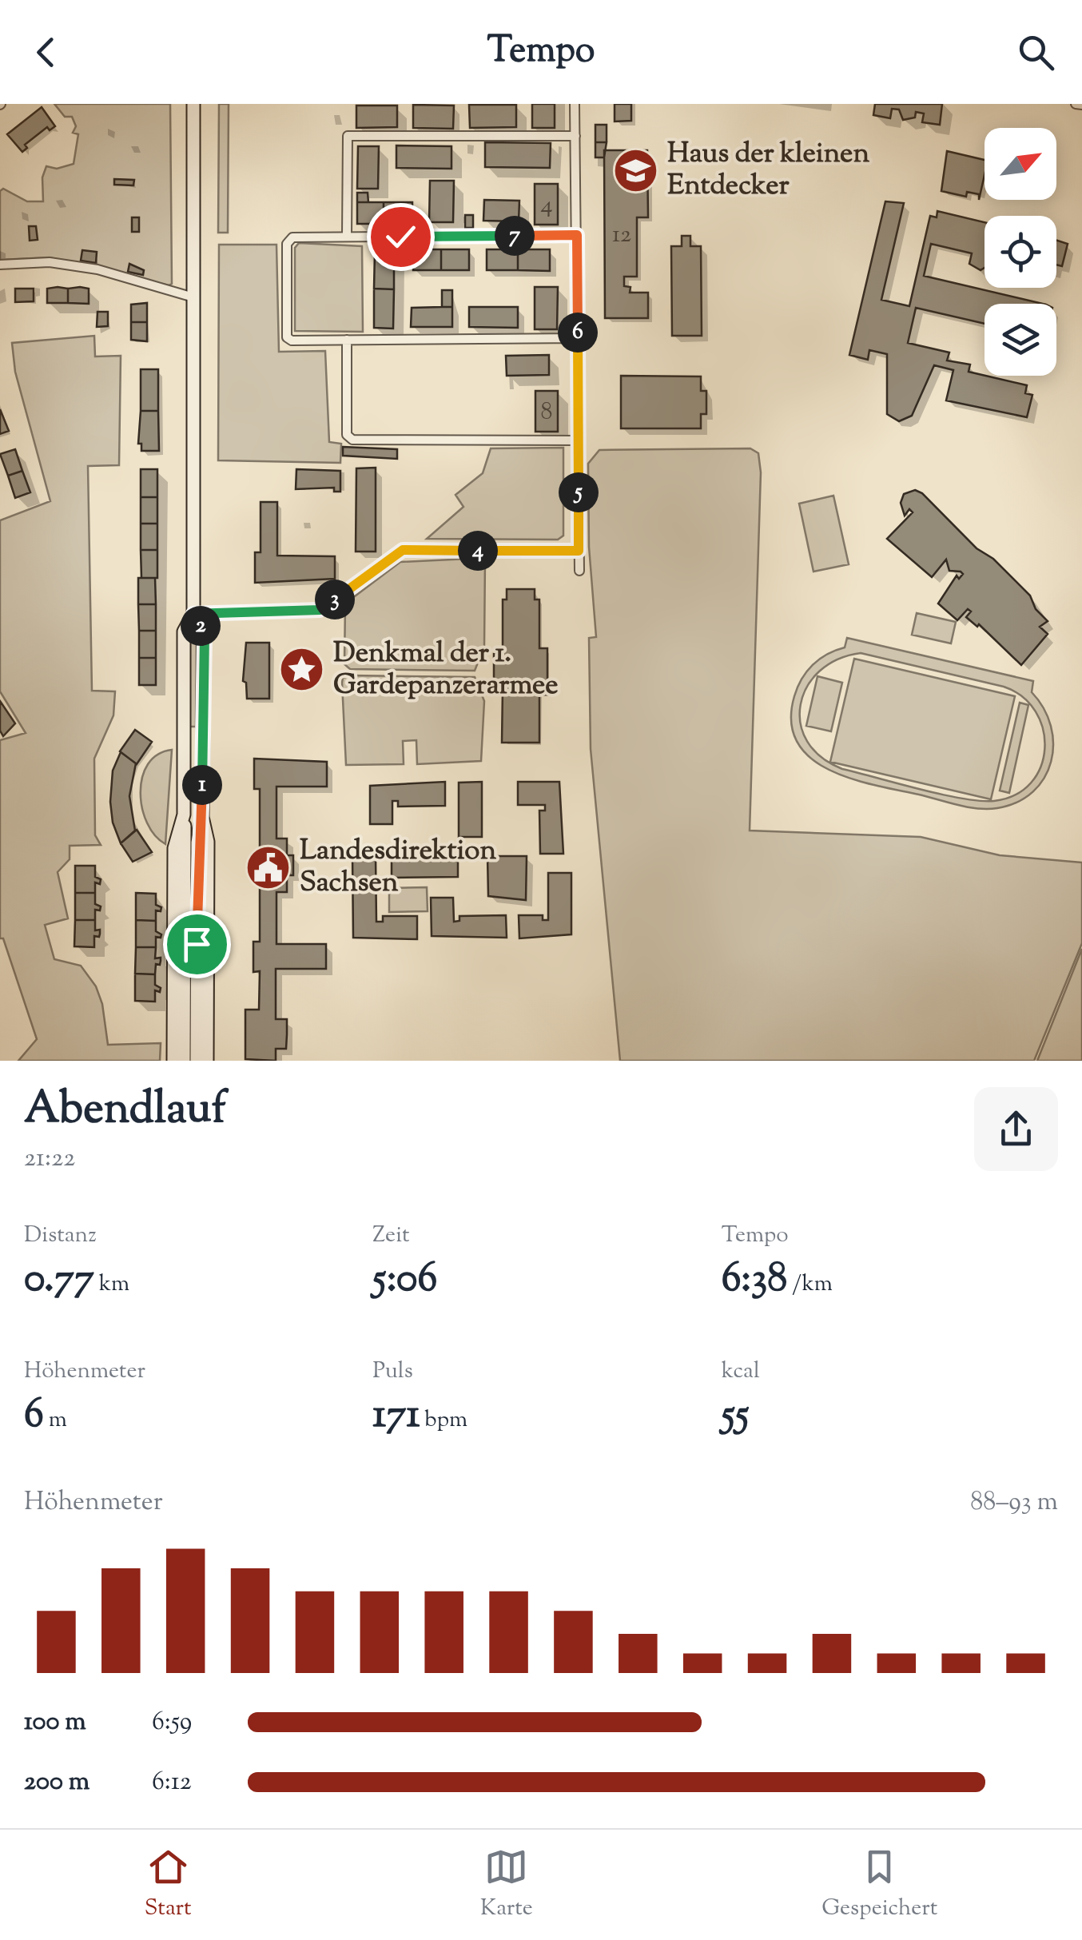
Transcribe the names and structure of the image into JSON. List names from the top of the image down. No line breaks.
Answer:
{"places":{"school or university":["Haus der kleinen Entdecker"],"place":["Denkmal der 1. Gardepanzerarmee"],"public building":["Landesdirektion Sachsen"]},"house_numbers":["4","12","8"],"north":"top right","page":{"header":"Tempo","pins":["7","6","5","4","3","2","1"],"heading":["Abendlauf","21:22"],"stats":[["Distanz","0.77 km"],["Zeit","5:06"],["Tempo","6:38 /km"],["Höhenmeter","6 m"],["Puls","171 bpm"],["kcal","55"]],"chart":["Höhenmeter","88–93 m"],"list":[{"name":"100 m","note":"6:59"},{"name":"200 m","note":"6:12"}],"tabs":["Start","Karte","Gespeichert"]}}
